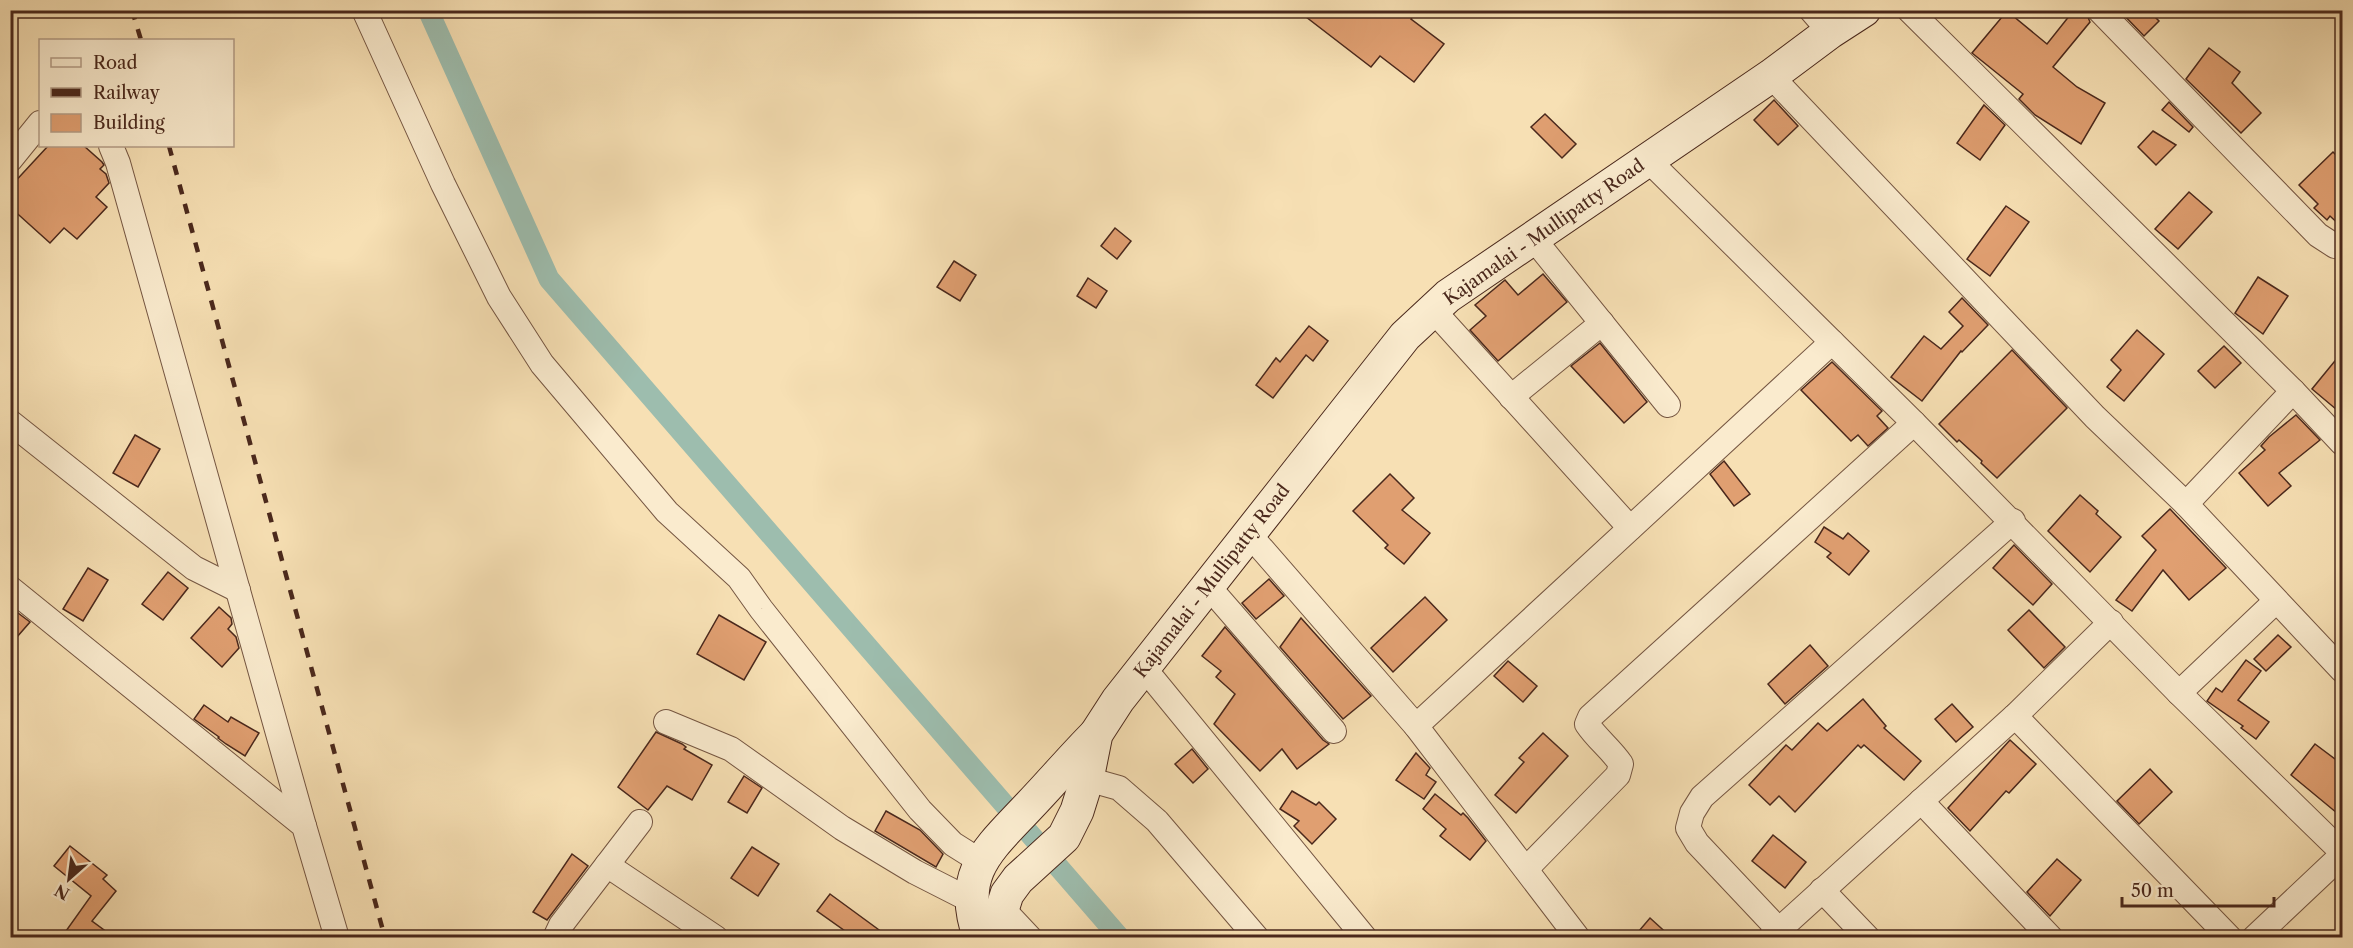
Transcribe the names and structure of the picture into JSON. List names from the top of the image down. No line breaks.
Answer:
{"streets":{"main road":["Kajamalai - Mullipatty Road"]},"legend":["Road","Railway","Building"],"scale_bar":"50 m","north":"bottom left"}
